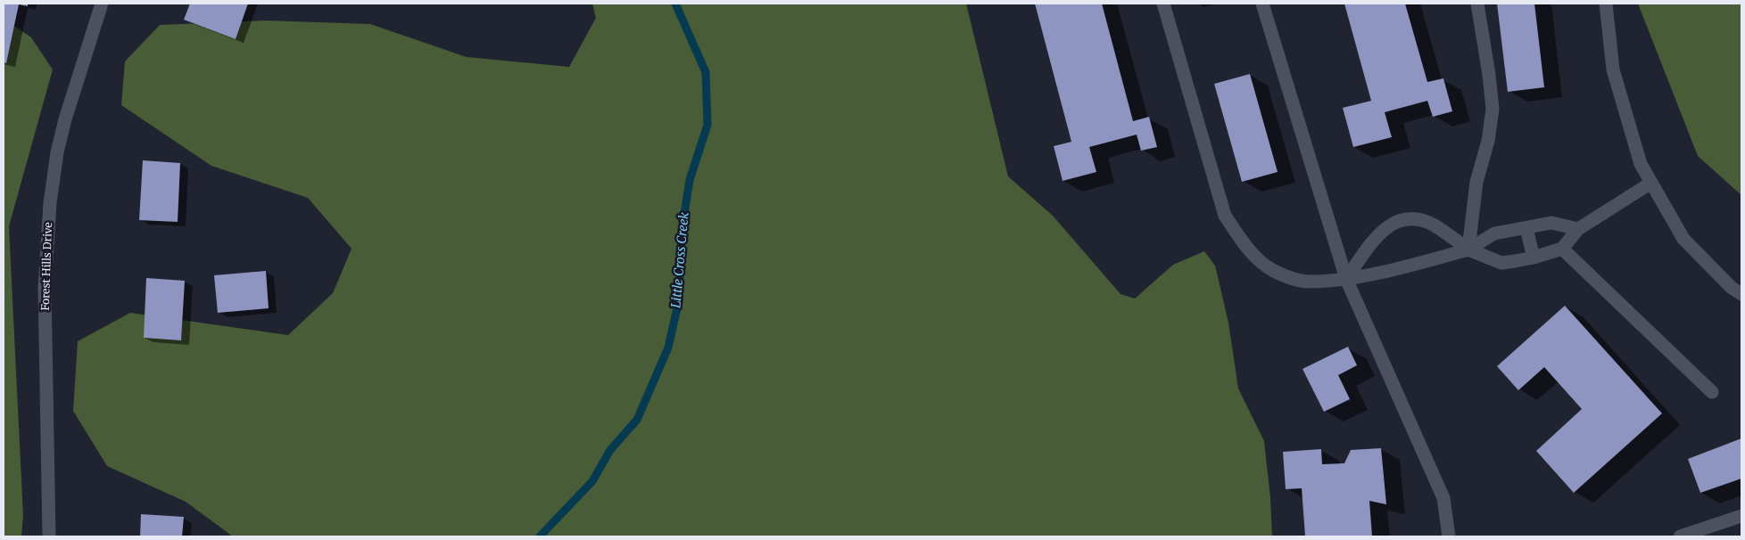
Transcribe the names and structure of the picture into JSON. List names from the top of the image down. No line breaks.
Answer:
{"streets":{"street":["Forest Hills Drive"]},"water":["Little Cross Creek"]}
